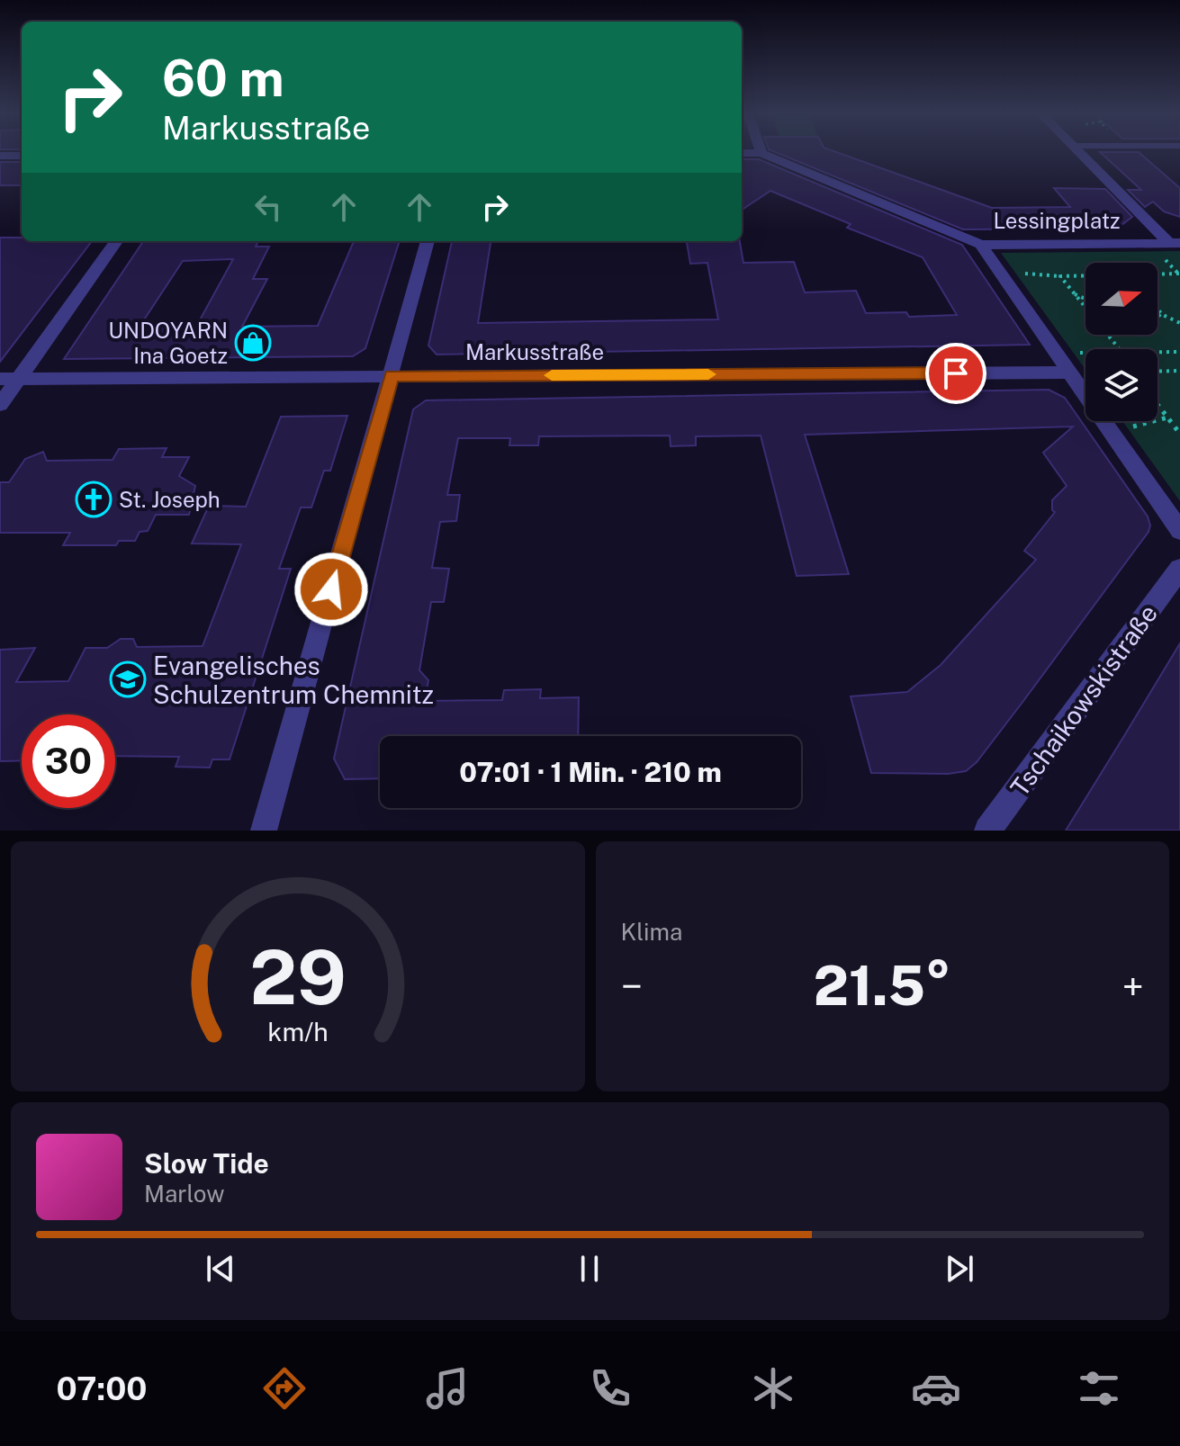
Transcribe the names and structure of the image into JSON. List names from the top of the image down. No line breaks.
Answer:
{"streets":{"street":["Lessingplatz","Markusstraße","Tschaikowskistraße"]},"crossings":[["Lessingplatz","Markusstraße"]],"places":{"shop":["UNDOYARN Ina Goetz"],"church":["St. Joseph"],"school or university":["Evangelisches Schulzentrum Chemnitz"]},"north":"right","page":{"turn":["60 m","Markusstraße"],"limit":"30","trip":"07:01 · 1 Min. · 210 m","tile":"Klima","heat":["−","21.5°","+"],"song":["Slow Tide","Marlow"],"tabs":"07:00","gauge":["29","km/h"]}}
